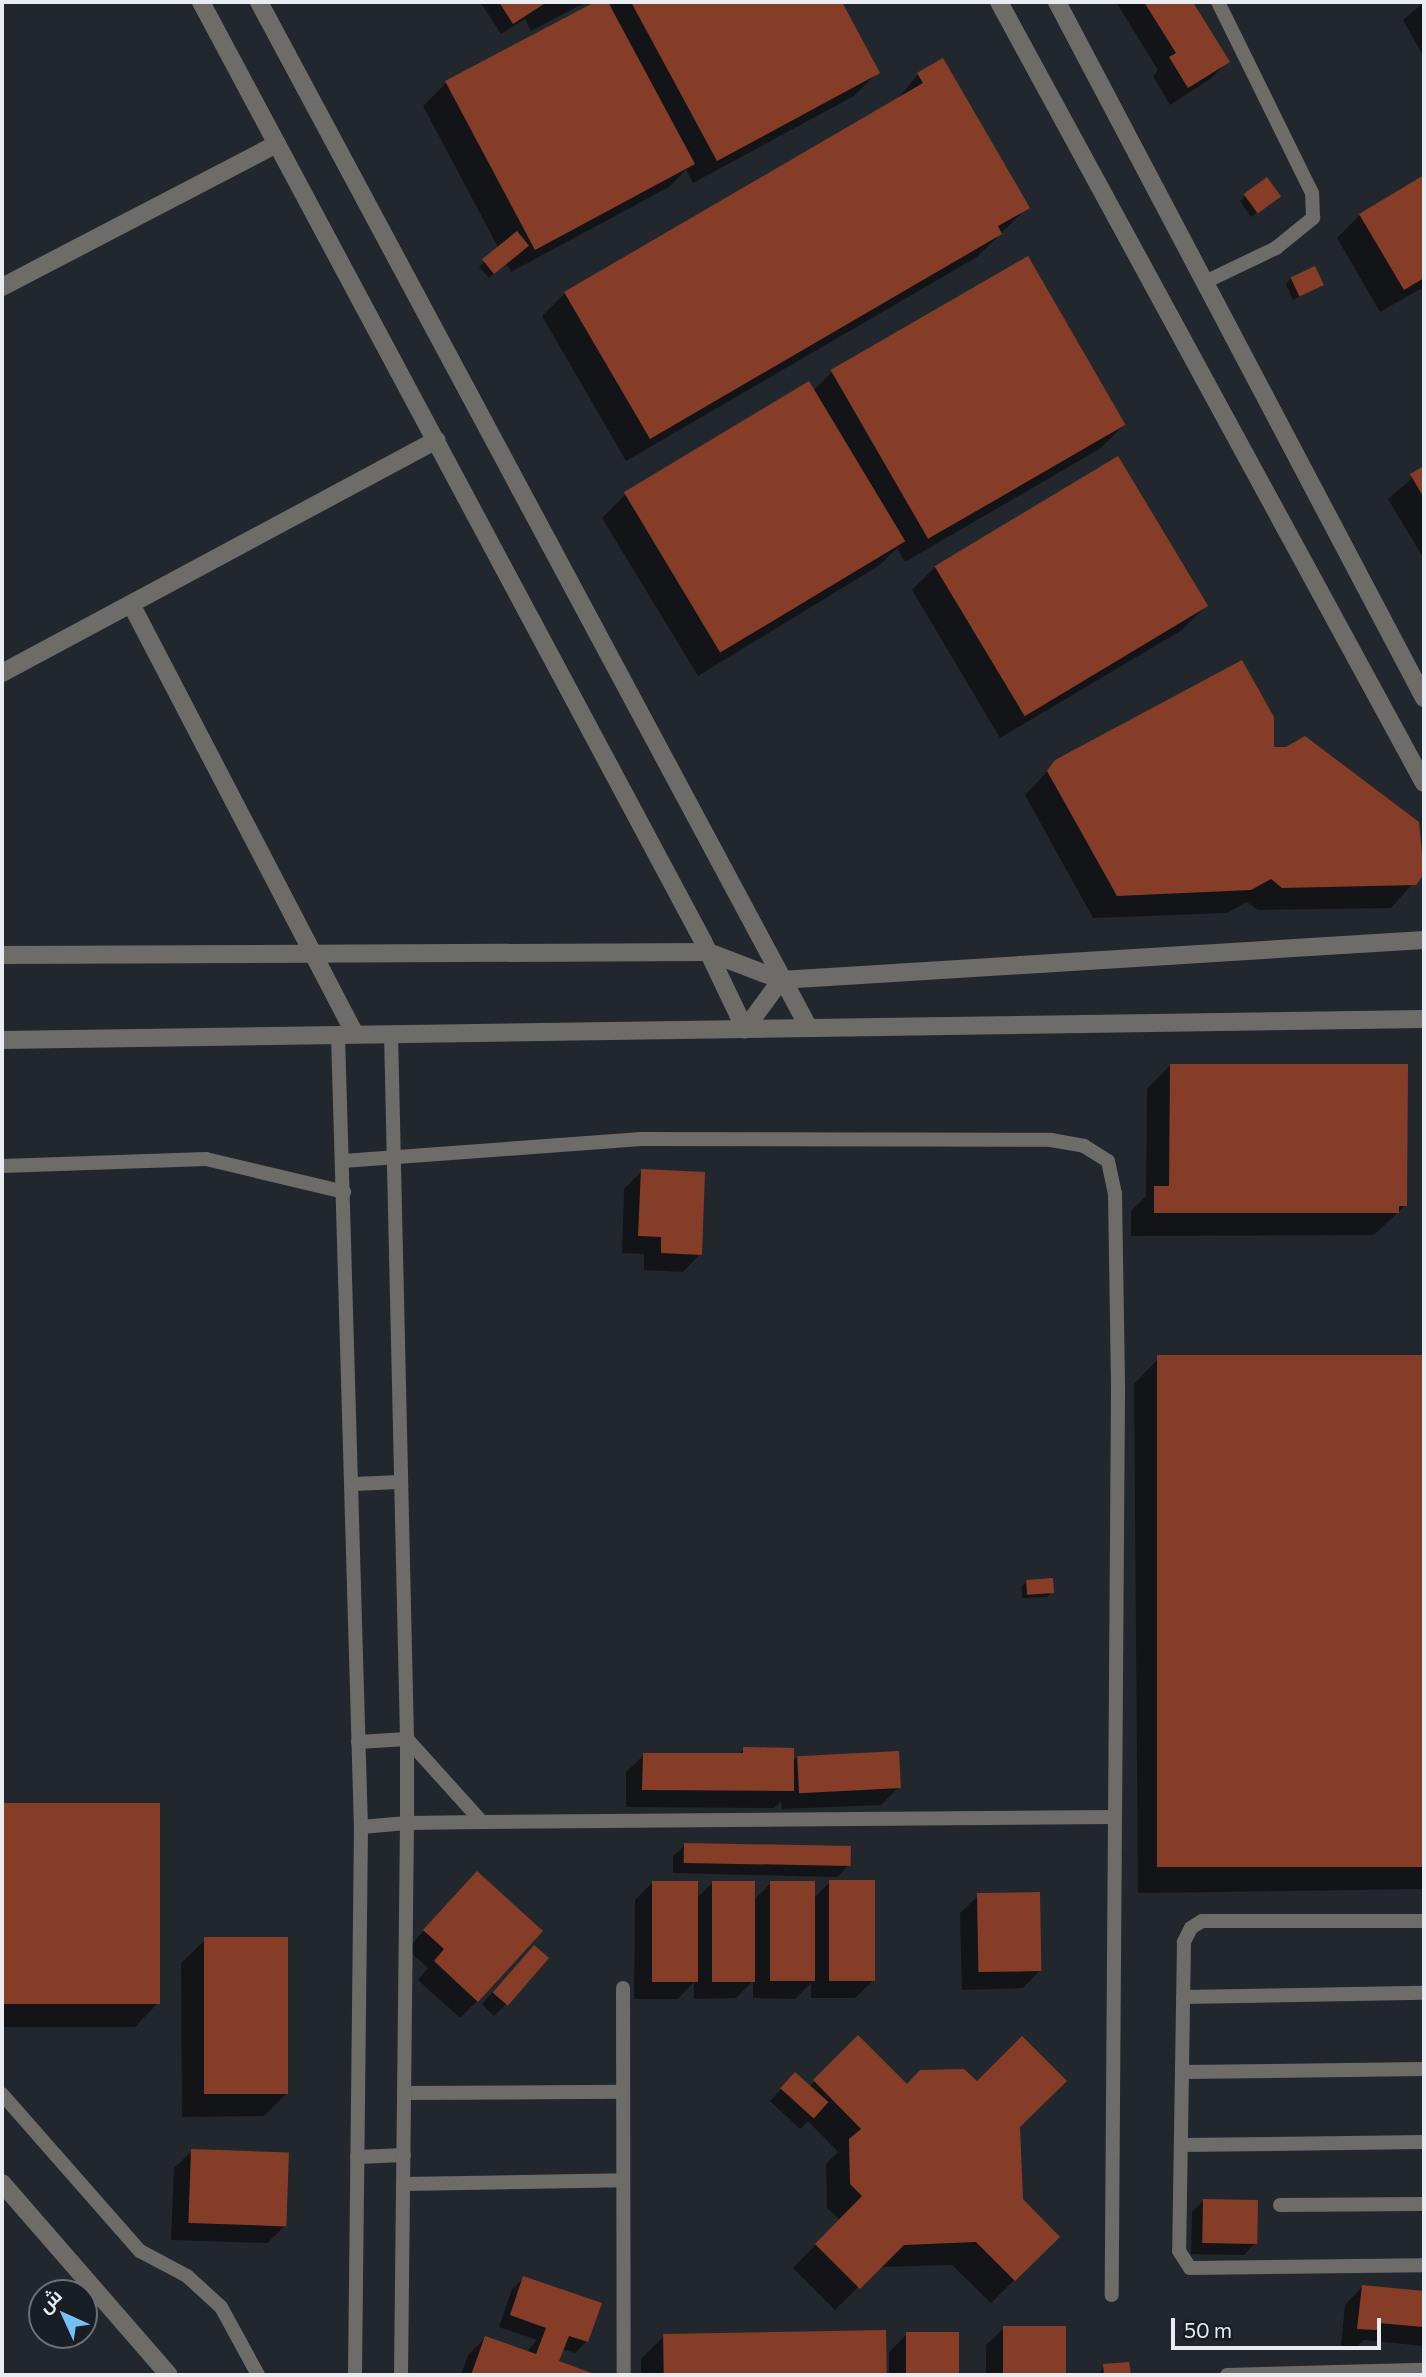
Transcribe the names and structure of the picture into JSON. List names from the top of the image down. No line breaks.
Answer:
{"scale_bar":"50 m","north":"top left"}
